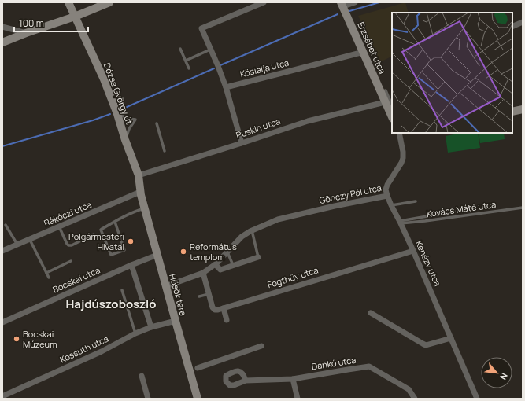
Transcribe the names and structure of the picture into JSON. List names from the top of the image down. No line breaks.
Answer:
{"streets":{"street":["Erzsébet utca","Kösialja utca","Dózsa György út","Puskin utca","Gönczy Pál utca","Rákóczi utca","Kenézy utca","Fogthüy utca","Bocskai utca","Hősök tere","Kossuth utca","Dankó utca"],"lane":["Kovács Máté utca"]},"crossings":[["Erzsébet utca","Kösialja utca"],["Erzsébet utca","Puskin utca"],["Dózsa György út","Puskin utca"],["Dózsa György út","Rákóczi utca"],["Dózsa György út","Hősök tere"],["Gönczy Pál utca","Kenézy utca"],["Gönczy Pál utca","Hősök tere"],["Kovács Máté utca","Kenézy utca"],["Rákóczi utca","Hősök tere"],["Kenézy utca","Fogthüy utca"],["Bocskai utca","Hősök tere"],["Hősök tere","Kossuth utca"]],"districts":["Hajdúszoboszló"],"places":["Polgármesteri Hivatal","Református templom","Bocskai Múzeum"],"scale_bar":"100 m","north":"bottom right"}
